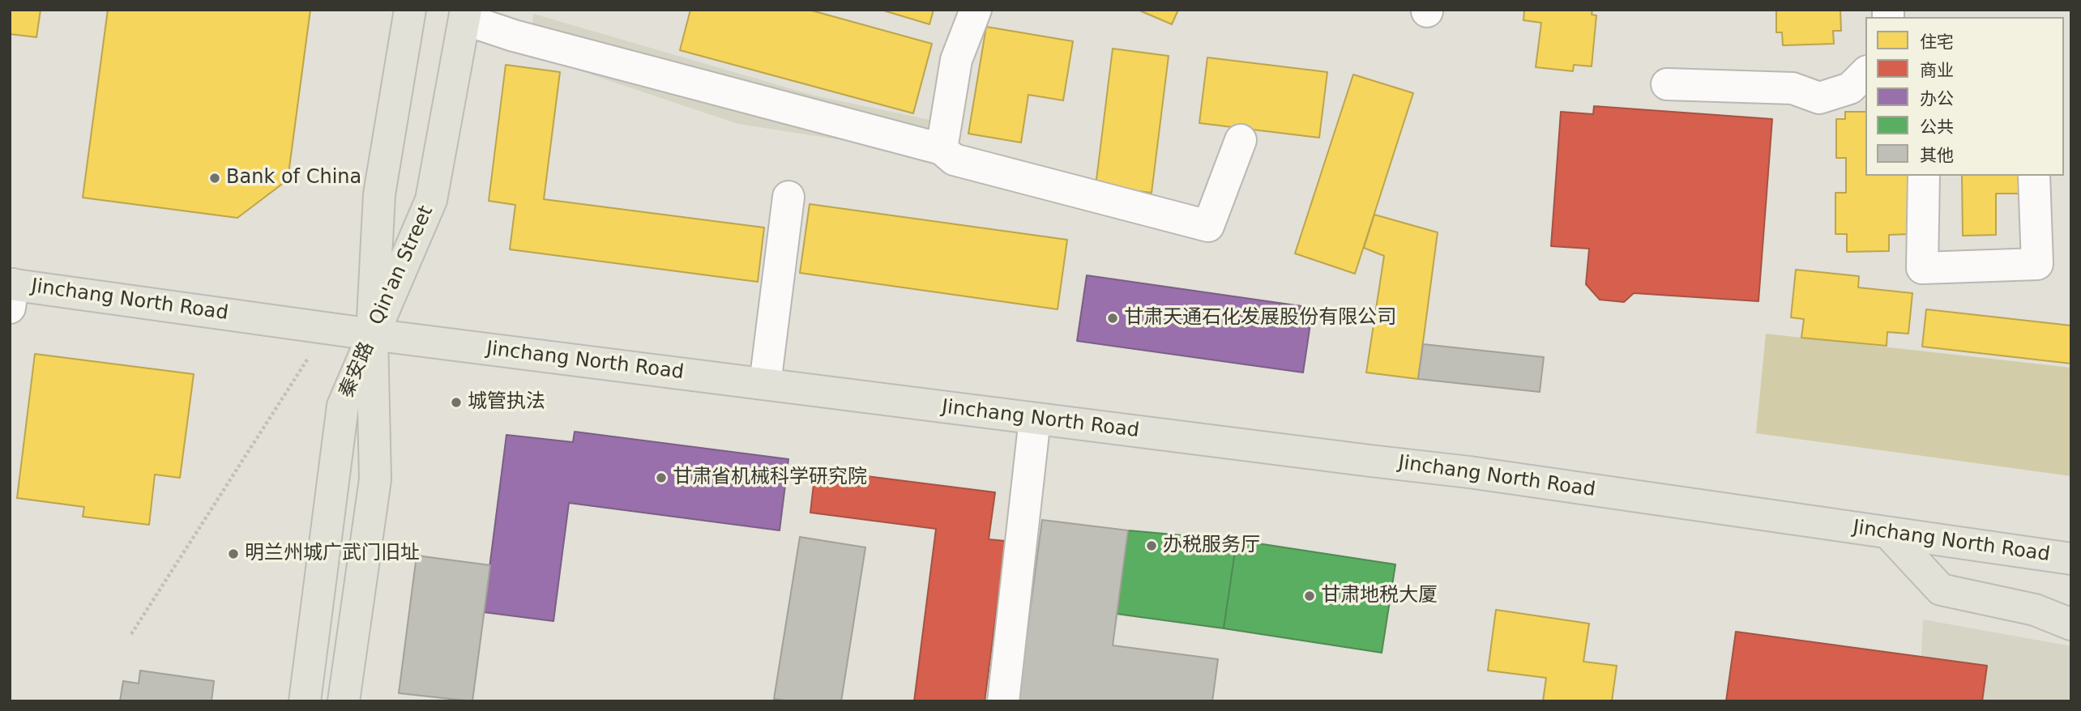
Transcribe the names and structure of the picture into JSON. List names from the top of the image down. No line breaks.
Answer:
{"streets":{"main road":["Qin'an Street","Jinchang North Road","秦安路"]},"crossings":[["Qin'an Street","Jinchang North Road"],["Qin'an Street","秦安路"],["Jinchang North Road","秦安路"]],"places":["Bank of China","甘肃天通石化发展股份有限公司","城管执法","甘肃省机械科学研究院","办税服务厅","明兰州城广武门旧址","甘肃地税大厦"],"legend":["住宅","商业","办公","公共","其他"]}
